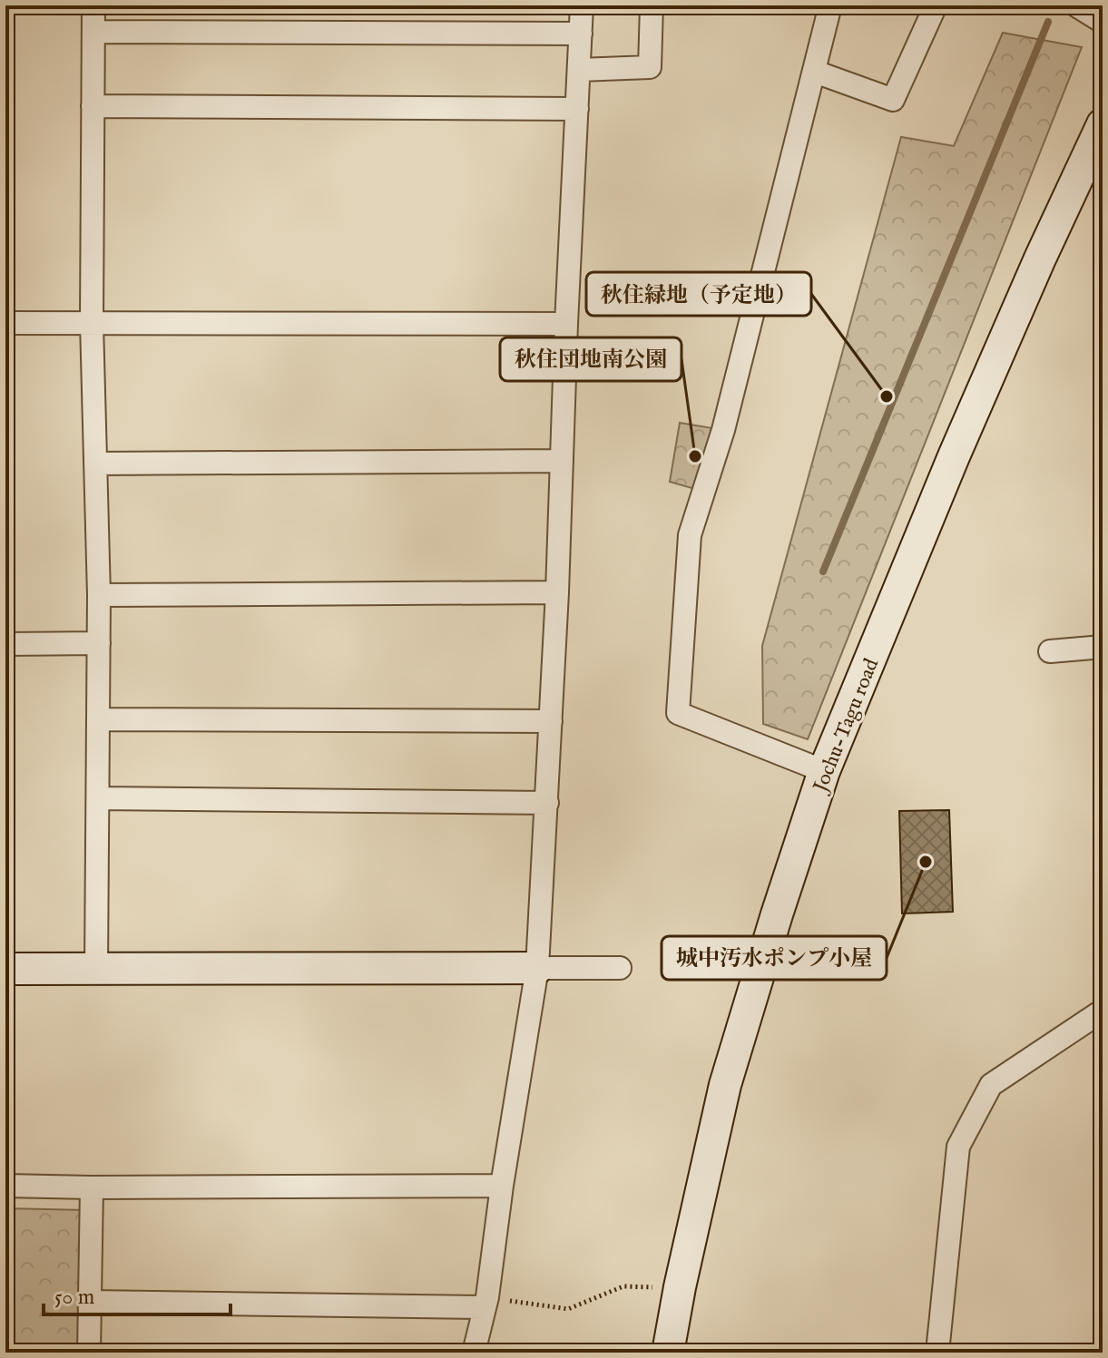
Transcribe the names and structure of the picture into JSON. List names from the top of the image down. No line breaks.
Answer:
{"streets":{"street":["Jochu-Tagu road"]},"places":["秋住緑地（予定地）","秋住団地南公園","城中汚水ポンプ小屋"],"scale_bar":"50 m"}
